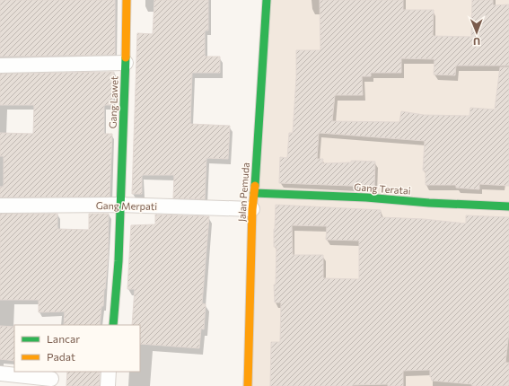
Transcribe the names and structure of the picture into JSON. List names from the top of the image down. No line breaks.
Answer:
{"streets":{"street":["Gang Lawet","Gang Teratai","Jalan Pemuda","Gang Merpati"]},"crossings":[["Gang Lawet","Gang Merpati"],["Gang Teratai","Jalan Pemuda"],["Jalan Pemuda","Gang Merpati"]],"legend":["Lancar","Padat"],"north":"bottom"}
